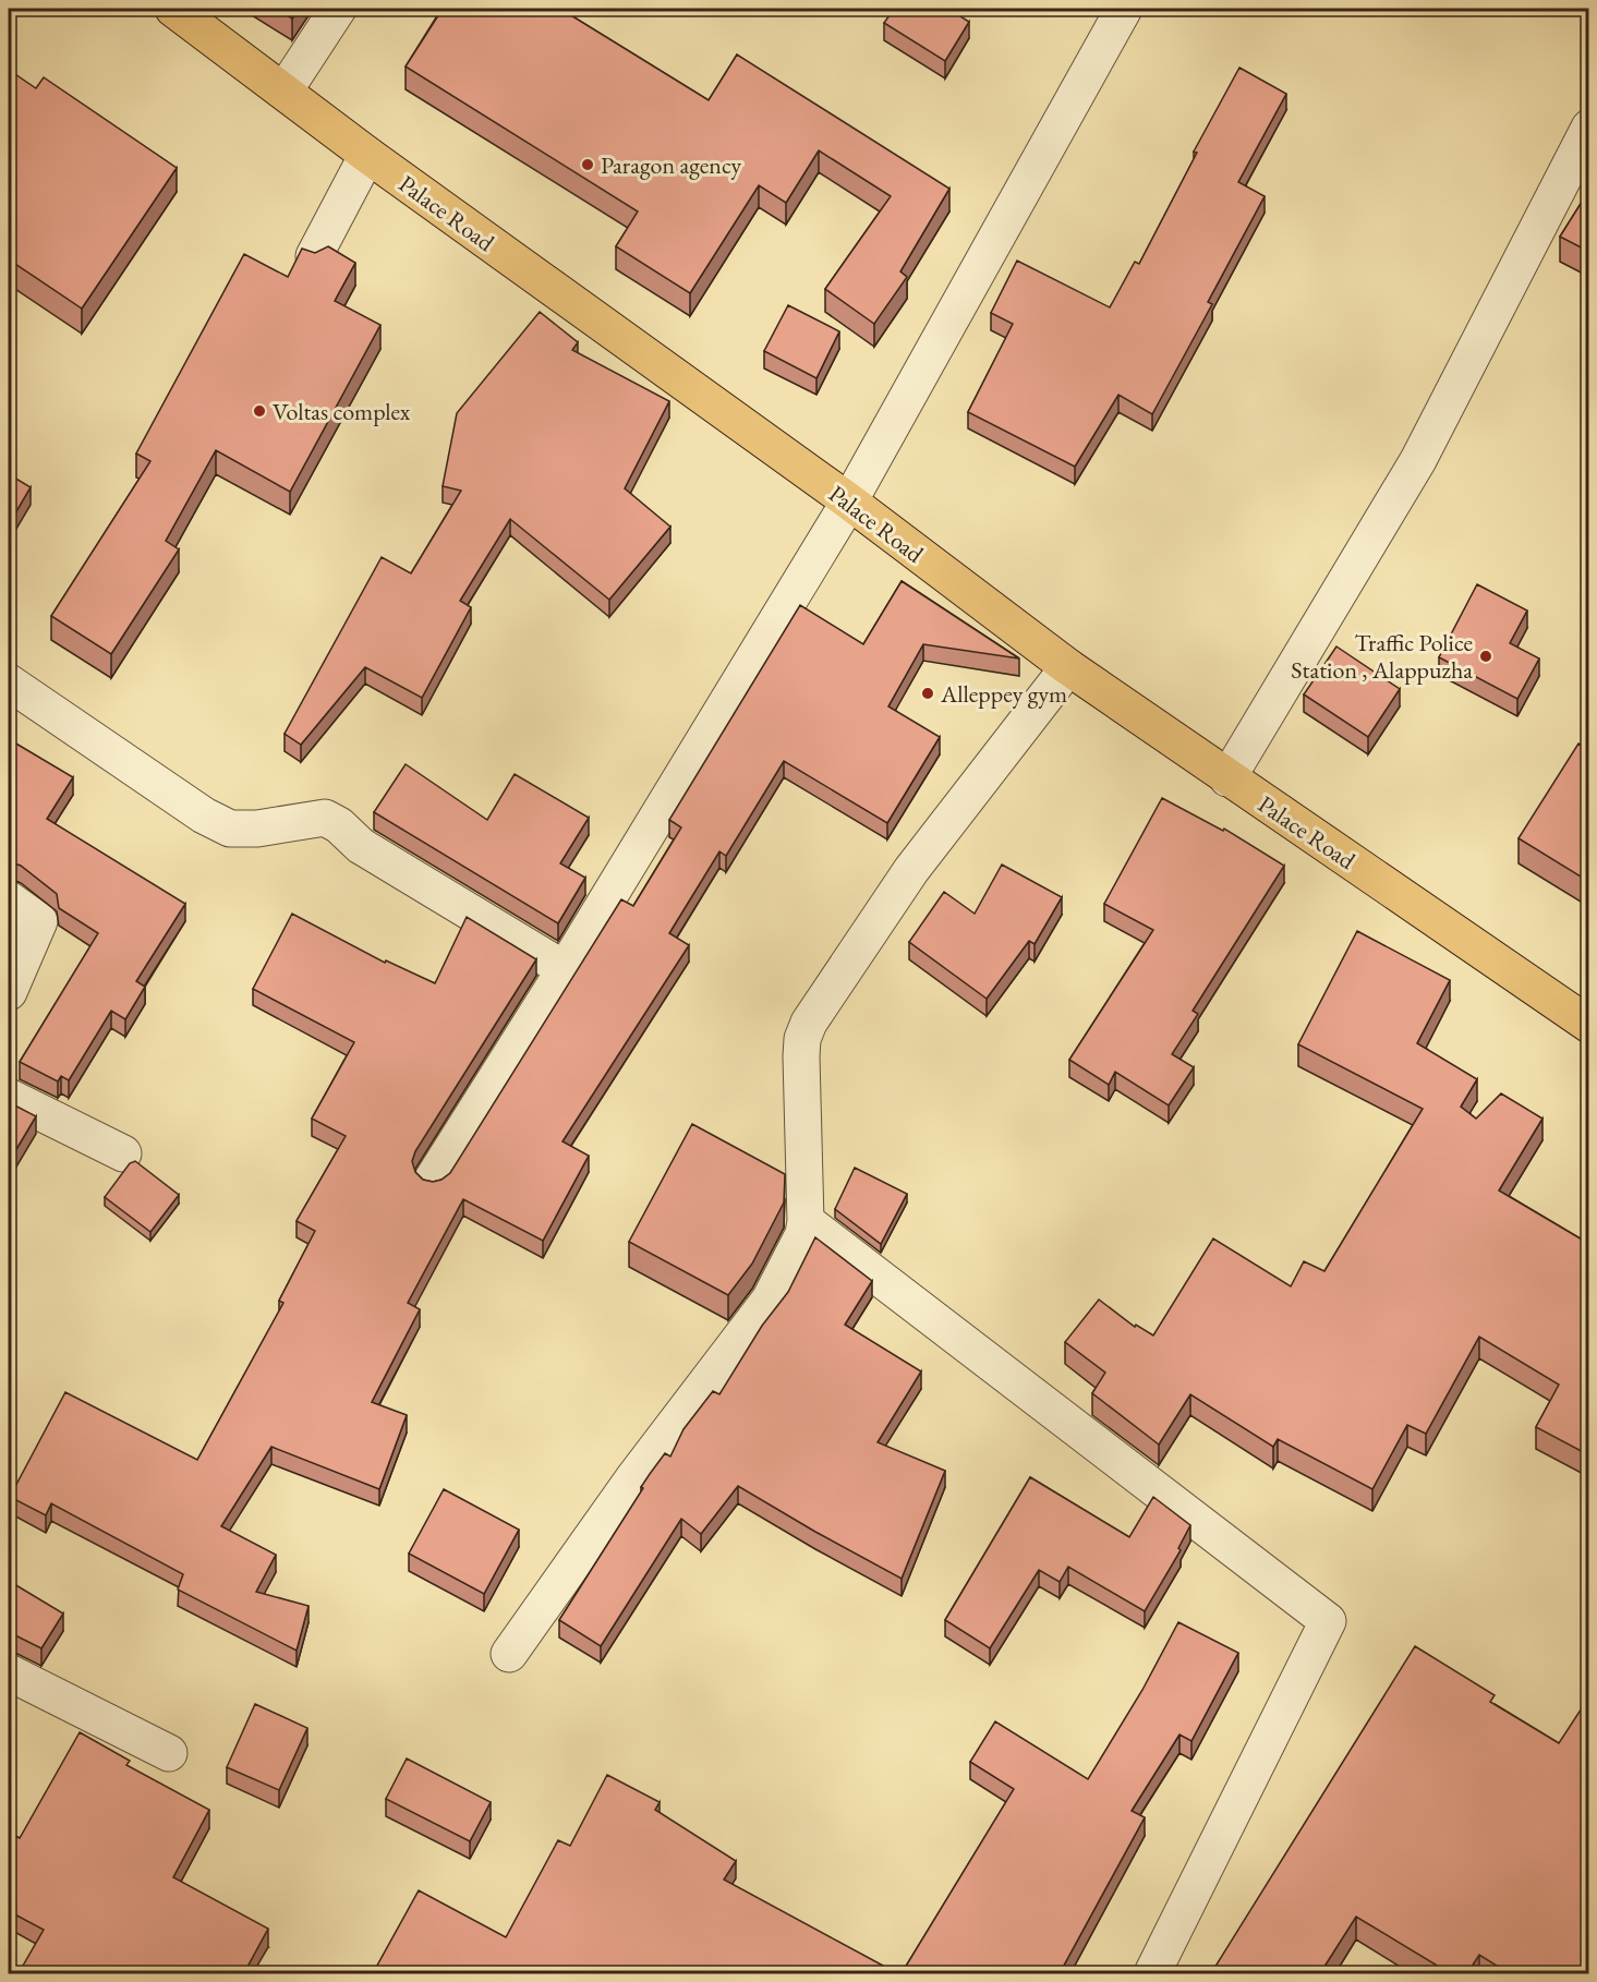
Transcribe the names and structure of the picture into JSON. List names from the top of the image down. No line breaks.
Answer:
{"streets":{"main road":["Palace Road"]},"places":["Paragon agency","Voltas complex","Traffic Police Station , Alappuzha","Alleppey gym"]}
